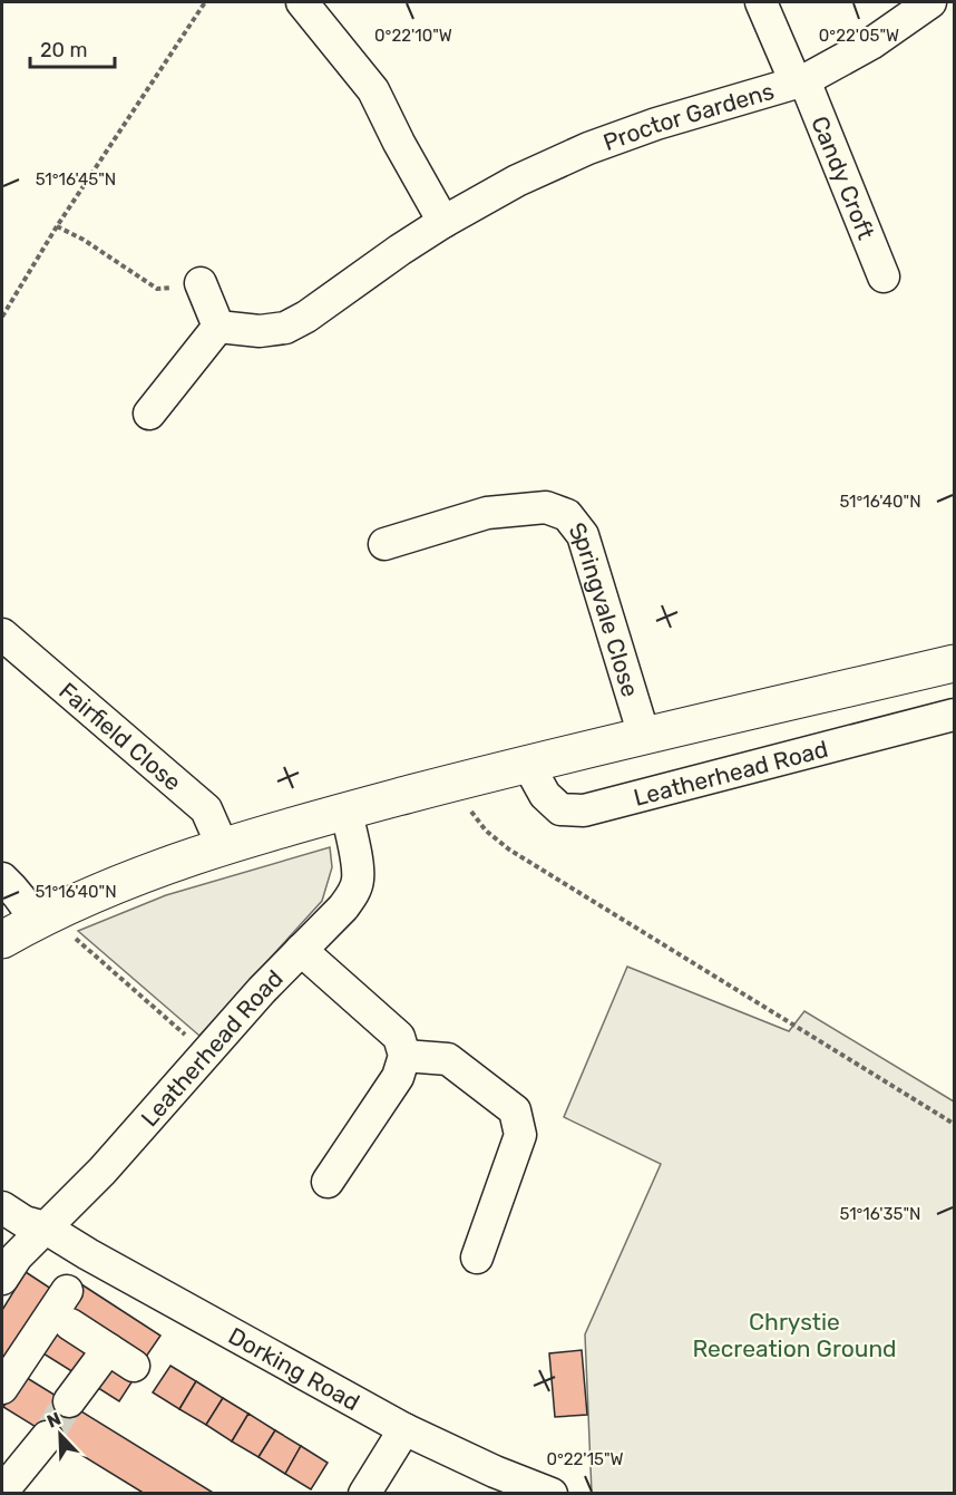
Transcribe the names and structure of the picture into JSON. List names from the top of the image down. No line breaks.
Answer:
{"streets":{"street":["Proctor Gardens","Candy Croft","Springvale Close","Fairfield Close","Leatherhead Road","Dorking Road"]},"crossings":[["Proctor Gardens","Candy Croft"],["Leatherhead Road","Dorking Road"]],"parks":["Chrystie Recreation Ground"],"scale_bar":"20 m","north":"top left","coordinates":["0°22'10\"W","0°22'05\"W","51°16'45\"N","51°16'40\"N","51°16'35\"N","0°22'15\"W"]}
